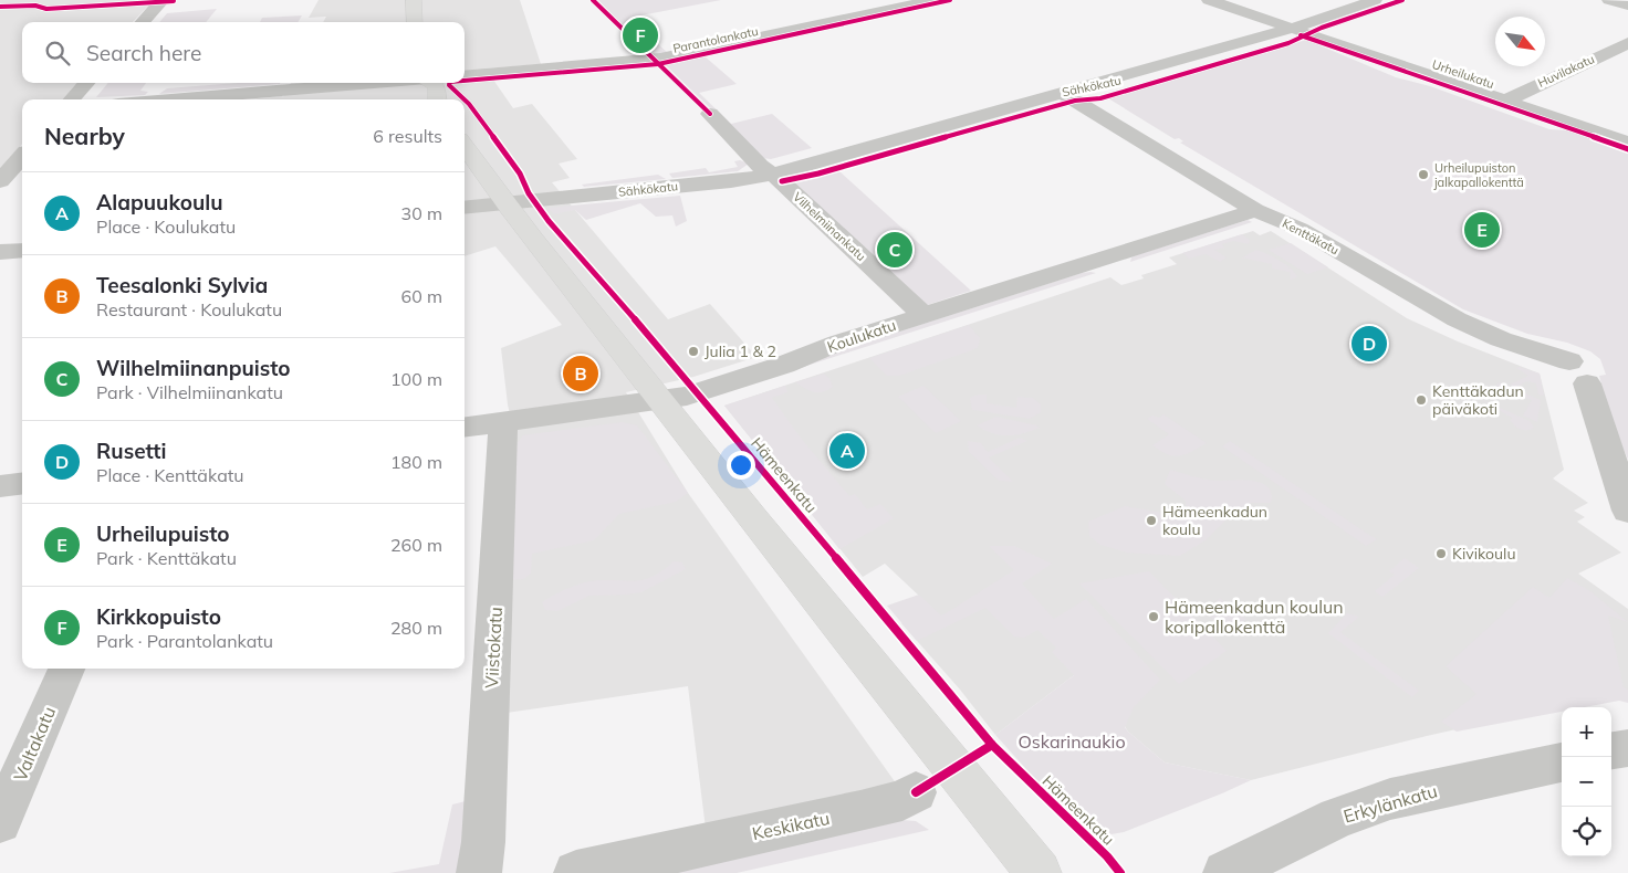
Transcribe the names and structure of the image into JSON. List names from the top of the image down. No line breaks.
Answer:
{"streets":{"street":["Parantolankatu","Huvilakatu","Urheilukatu","Sähkökatu","Vilhelmiinankatu","Kenttäkatu","Koulukatu","Viistokatu","Valtakatu","Erkylänkatu","Keskikatu"],"cycle path":["Hämeenkatu"]},"crossings":[["Huvilakatu","Urheilukatu"],["Urheilukatu","Sähkökatu"],["Sähkökatu","Vilhelmiinankatu"],["Sähkökatu","Kenttäkatu"],["Vilhelmiinankatu","Koulukatu"],["Kenttäkatu","Koulukatu"],["Koulukatu","Viistokatu"]],"parks":["Oskarinaukio"],"places":["Urheilupuiston jalkapallokenttä","Julia 1 & 2","Kenttäkadun päiväkoti","Hämeenkadun koulu","Kivikoulu","Hämeenkadun koulun koripallokenttä"],"north":"bottom right","page":{"pins":["F","E","C","D","B","A"],"search":"Search here","heading":["Nearby","6 results"],"list":[{"mark":"A","name":"Alapuukoulu","note":"Place · Koulukatu","value":"30 m"},{"mark":"B","name":"Teesalonki Sylvia","note":"Restaurant · Koulukatu","value":"60 m"},{"mark":"C","name":"Wilhelmiinanpuisto","note":"Park · Vilhelmiinankatu","value":"100 m"},{"mark":"D","name":"Rusetti","note":"Place · Kenttäkatu","value":"180 m"},{"mark":"E","name":"Urheilupuisto","note":"Park · Kenttäkatu","value":"260 m"},{"mark":"F","name":"Kirkkopuisto","note":"Park · Parantolankatu","value":"280 m"}],"map_buttons":["+","−"]}}
